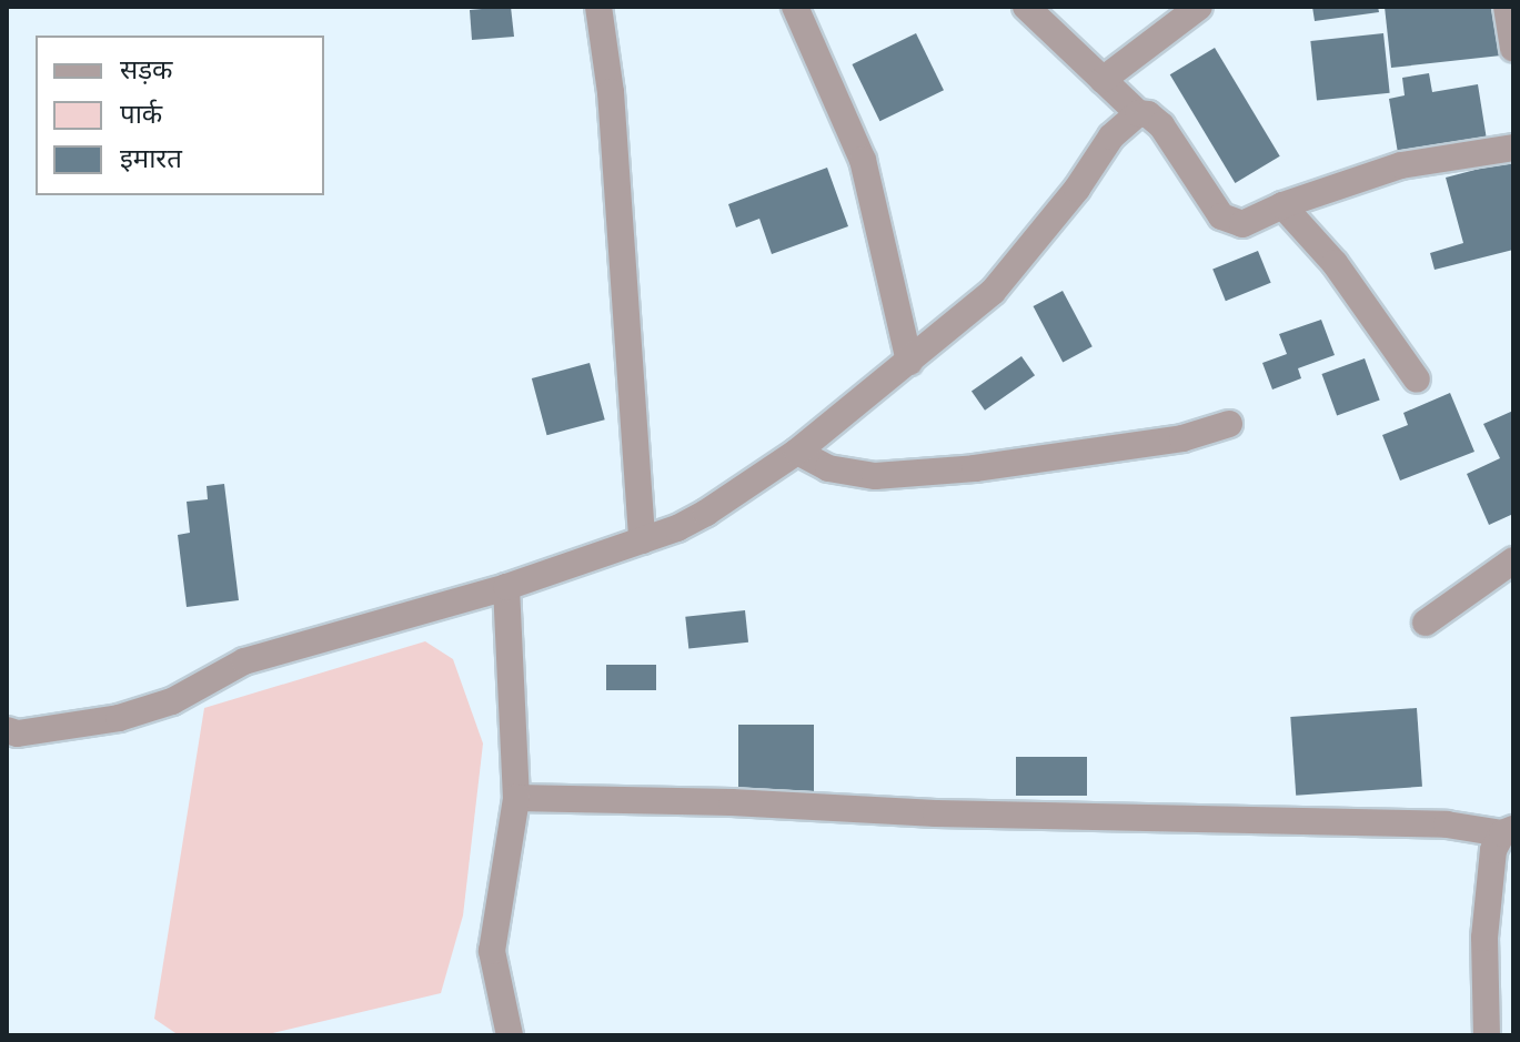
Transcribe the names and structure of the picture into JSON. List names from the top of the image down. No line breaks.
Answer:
{"legend":["सड़क","पार्क","इमारत"]}
